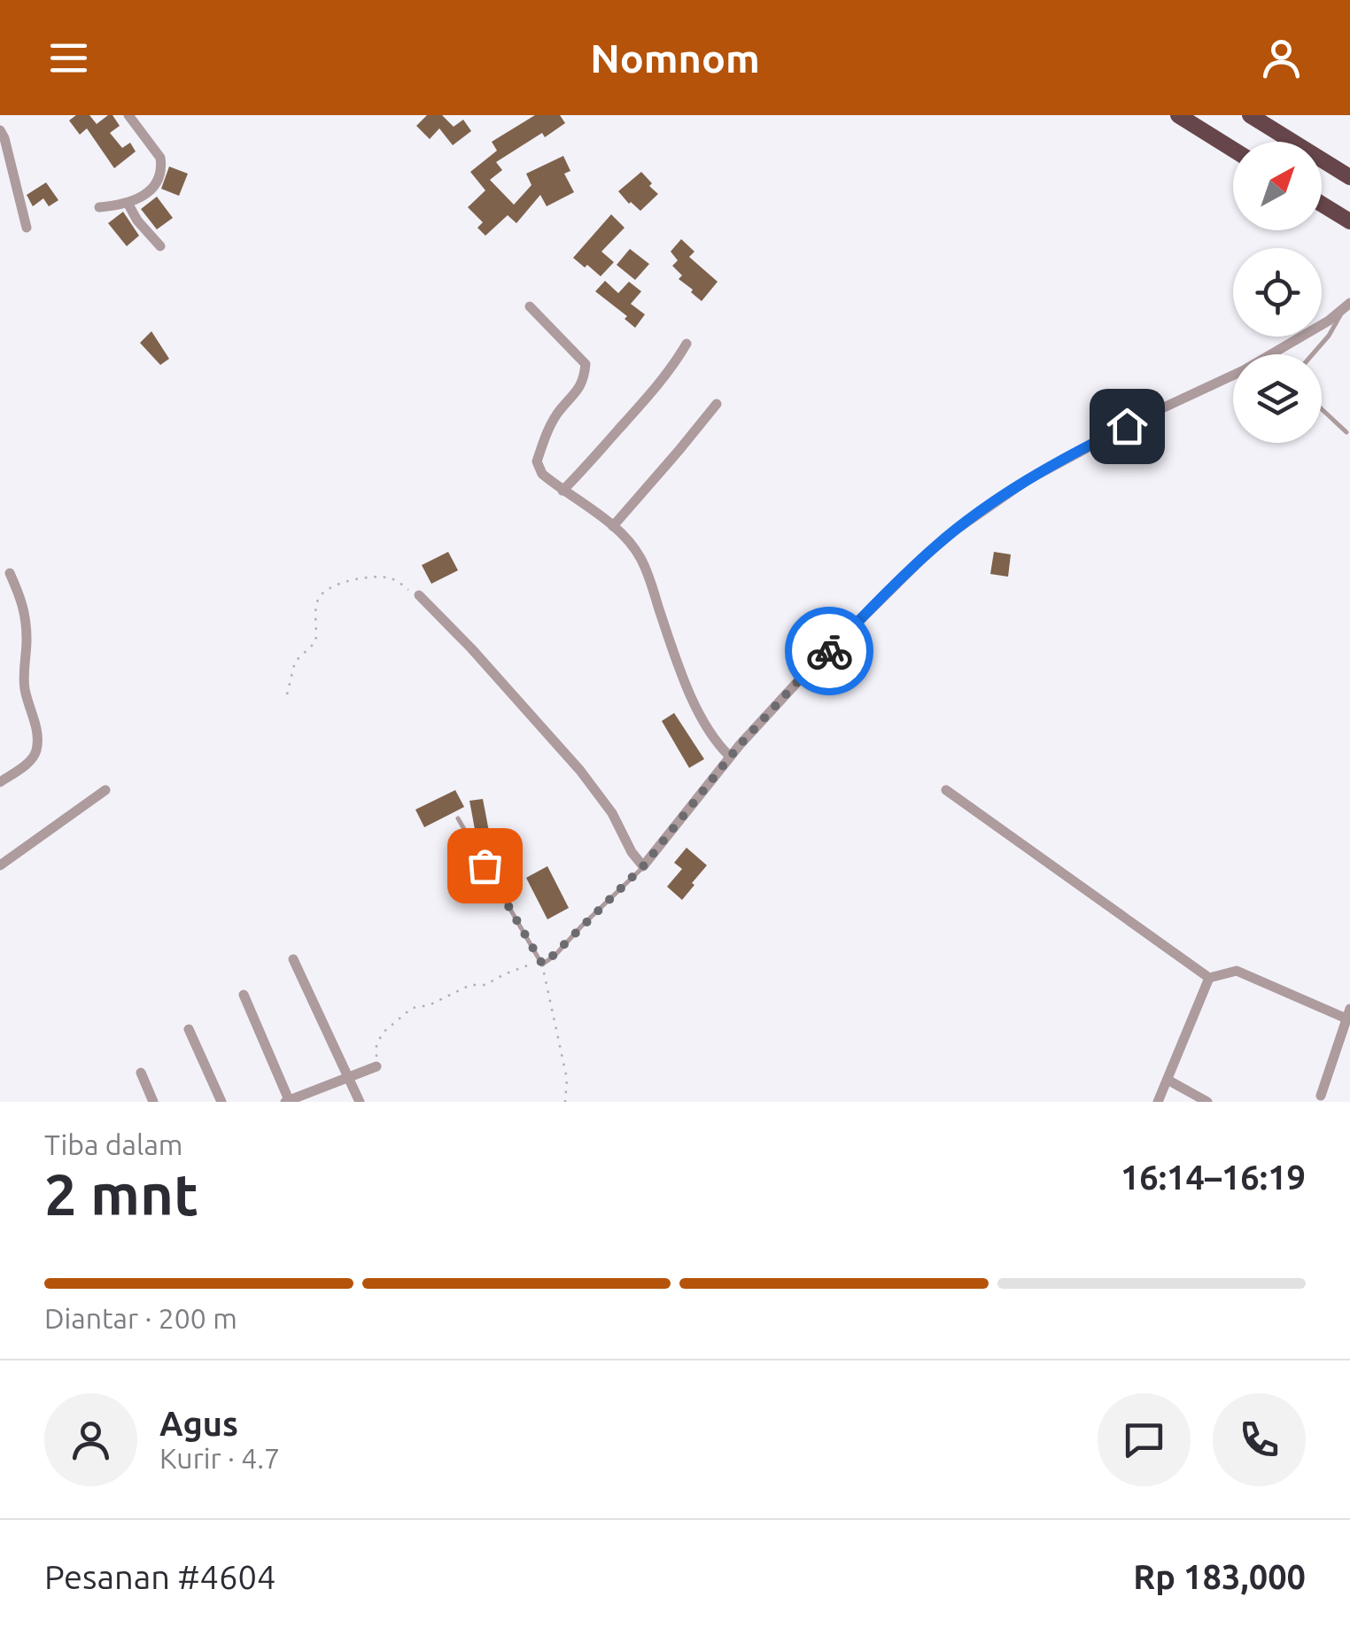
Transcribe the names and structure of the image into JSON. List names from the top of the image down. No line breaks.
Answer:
{"north":"top right","page":{"header":"Nomnom","heading":["2 mnt","Tiba dalam","16:14–16:19"],"panel":["Agus","Kurir · 4.7","Pesanan #4604","Rp 183,000"],"bar":"Diantar · 200 m"}}
